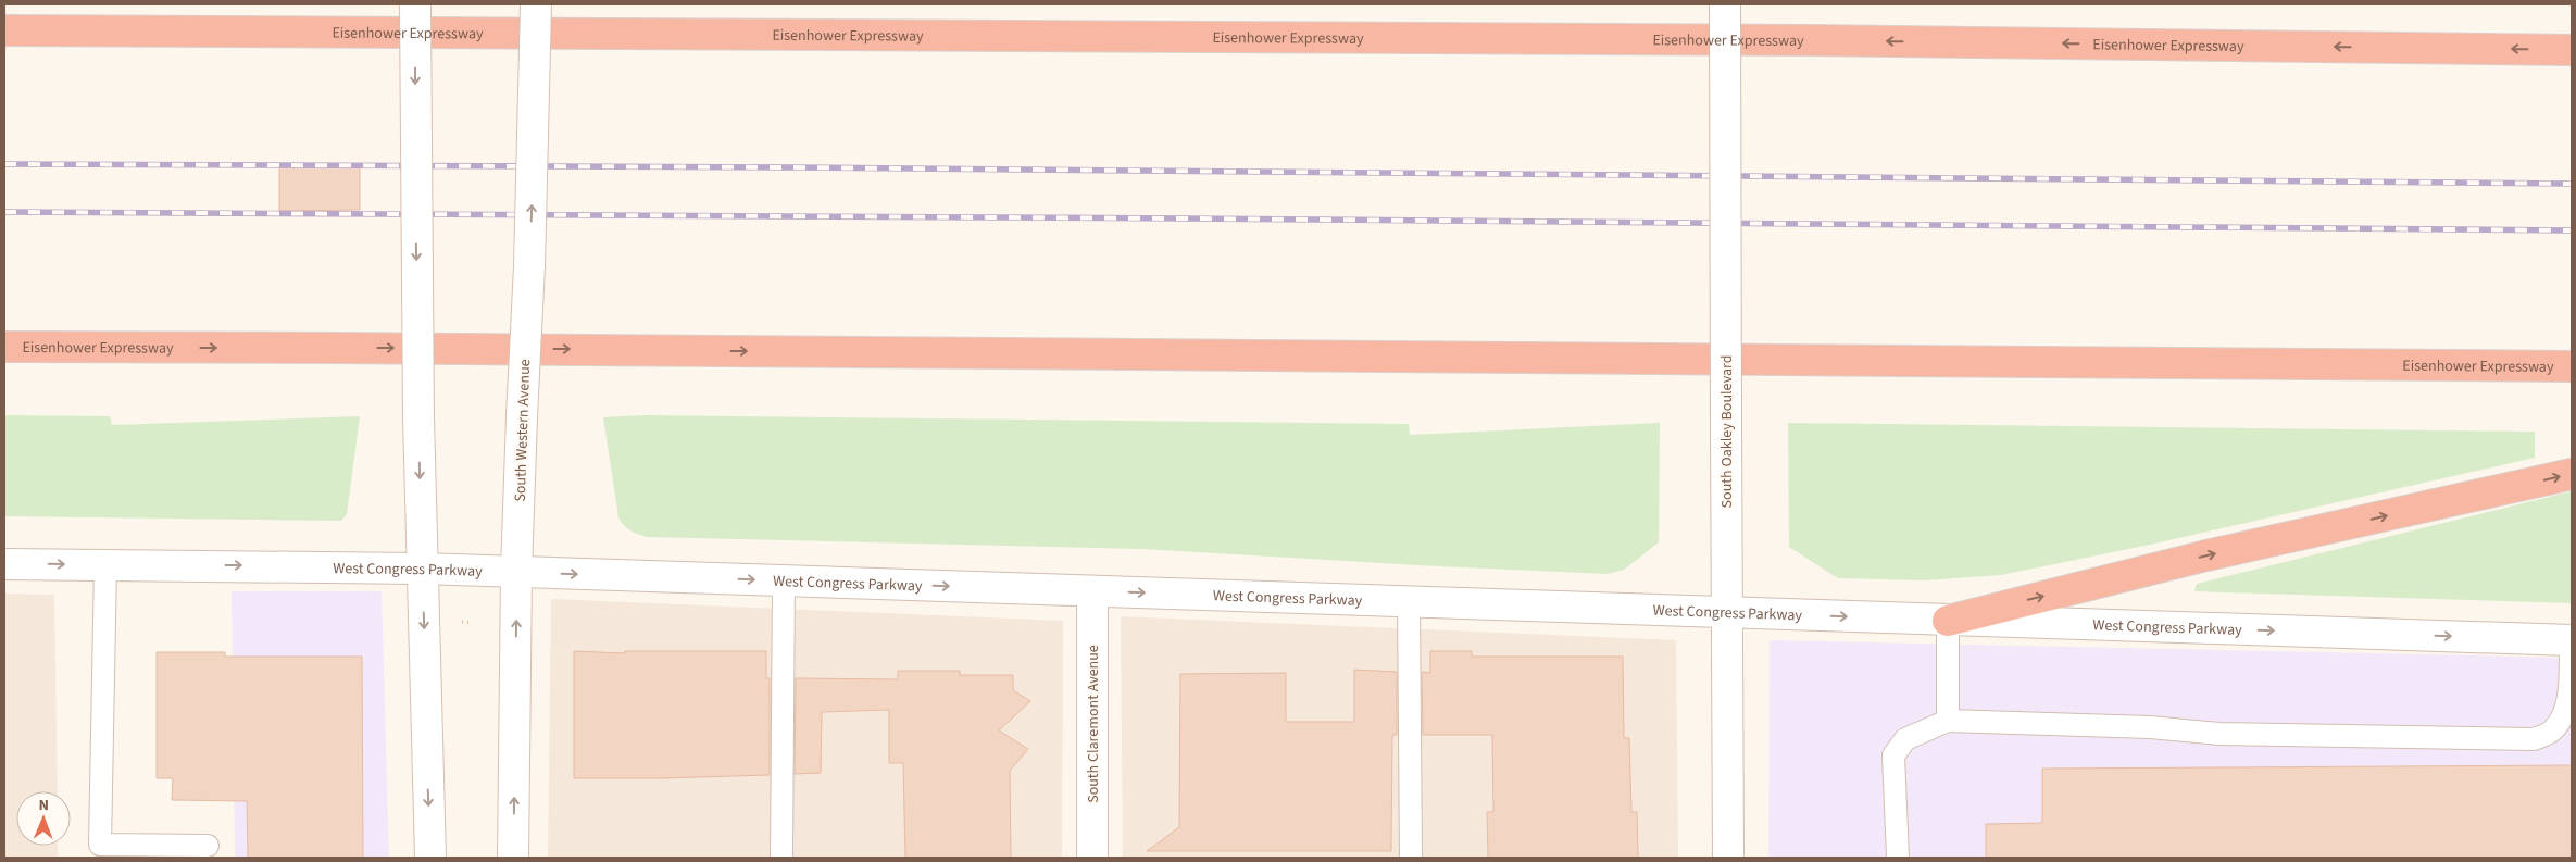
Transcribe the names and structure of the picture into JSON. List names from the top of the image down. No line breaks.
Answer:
{"streets":{"highway":["Eisenhower Expressway"],"street":["South Western Avenue","South Oakley Boulevard","West Congress Parkway","South Claremont Avenue"]},"crossings":[["South Western Avenue","West Congress Parkway"],["South Oakley Boulevard","West Congress Parkway"],["West Congress Parkway","South Claremont Avenue"]],"one_way":["West Congress Parkway"],"north":"top"}
